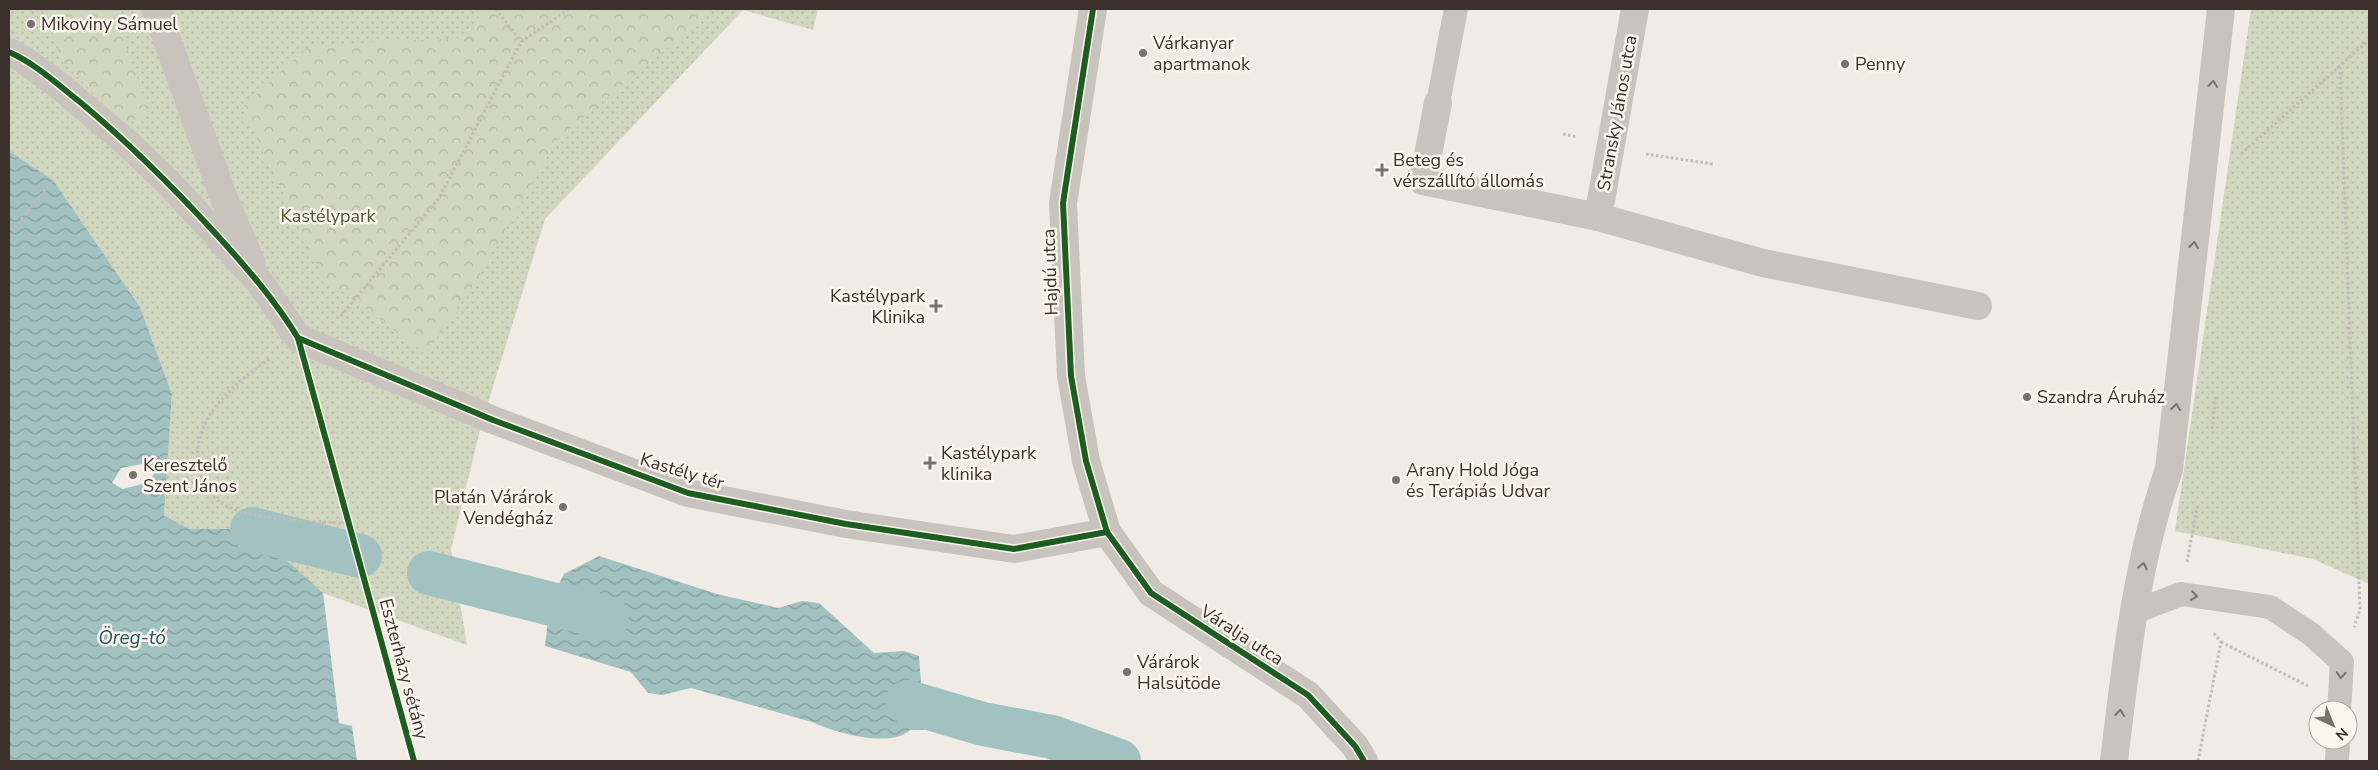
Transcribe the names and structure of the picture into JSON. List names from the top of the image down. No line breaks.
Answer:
{"streets":{"street":["Stransky János utca","Hajdú utca","Kastély tér","Váralja utca"],"cycle path":["Eszterházy sétány"]},"crossings":[["Hajdú utca","Kastély tér"],["Hajdú utca","Váralja utca"],["Kastély tér","Váralja utca"],["Kastély tér","Eszterházy sétány"]],"water":["Öreg-tó"],"parks":["Kastélypark"],"places":{"other":["Mikoviny Sámuel","Várkanyar apartmanok","Penny","Szandra Áruház","Keresztelő Szent János","Arany Hold Jóga és Terápiás Udvar","Platán Várárok Vendégház","Várárok Halsütöde"],"health":["Beteg és vérszállító állomás","Kastélypark Klinika","Kastélypark klinika"]},"north":"bottom right"}
